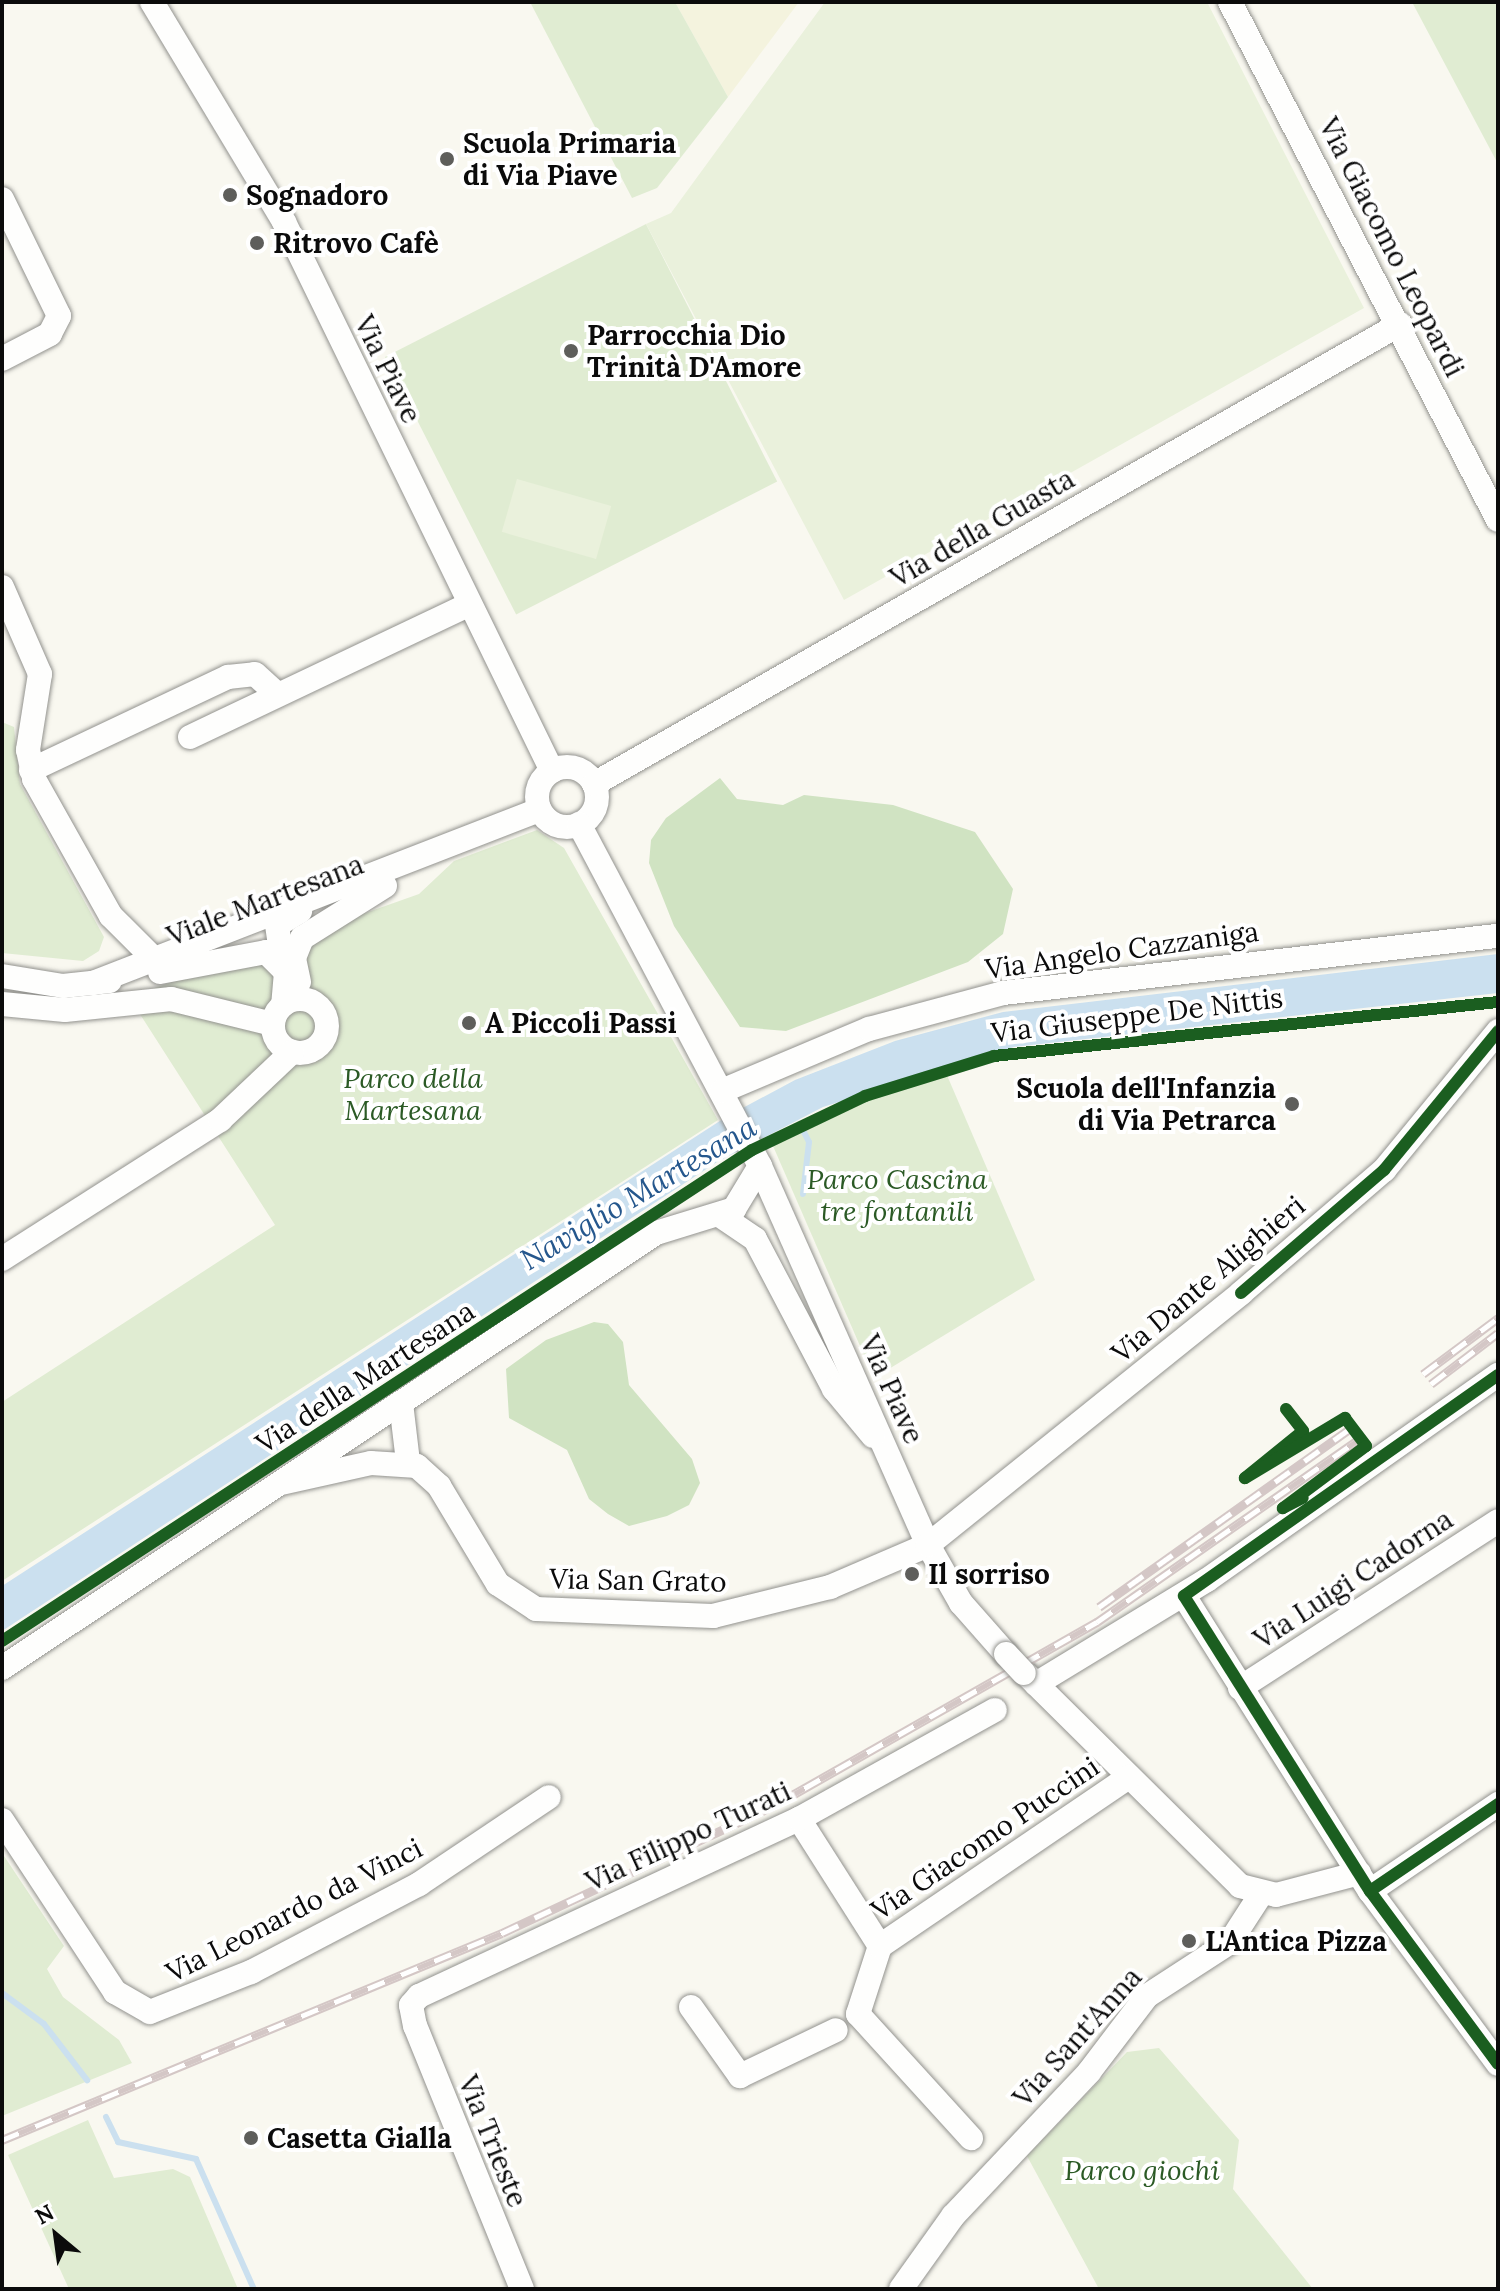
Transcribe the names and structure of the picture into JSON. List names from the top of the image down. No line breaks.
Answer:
{"streets":{"street":["Via Giacomo Leopardi","Via Piave","Via della Guasta","Viale Martesana","Via Angelo Cazzaniga","Via Dante Alighieri","Via Luigi Cadorna","Via San Grato","Via Filippo Turati","Via Giacomo Puccini","Via Leonardo da Vinci","Via Sant'Anna","Via Trieste"],"cycle path":["Via Giuseppe De Nittis"]},"crossings":[["Via Giacomo Leopardi","Via della Guasta"],["Via Piave","Via della Guasta"],["Via Piave","Viale Martesana"],["Via Piave","Via Angelo Cazzaniga"],["Via Piave","Via Dante Alighieri"],["Via Piave","Via San Grato"],["Via Piave","Via Giacomo Puccini"],["Via Piave","Via Sant'Anna"],["Via della Guasta","Viale Martesana"],["Via Dante Alighieri","Via San Grato"],["Via Filippo Turati","Via Giacomo Puccini"],["Via Filippo Turati","Via Trieste"]],"water":["Naviglio Martesana"],"parks":["Parco della Martesana","Parco Cascina tre fontanili","Parco giochi"],"places":["Scuola Primaria di Via Piave","Sognadoro","Ritrovo Cafè","Parrocchia Dio Trinità D'Amore","A Piccoli Passi","Scuola dell'Infanzia di Via Petrarca","Il sorriso","L'Antica Pizza","Casetta Gialla"],"north":"top left"}
